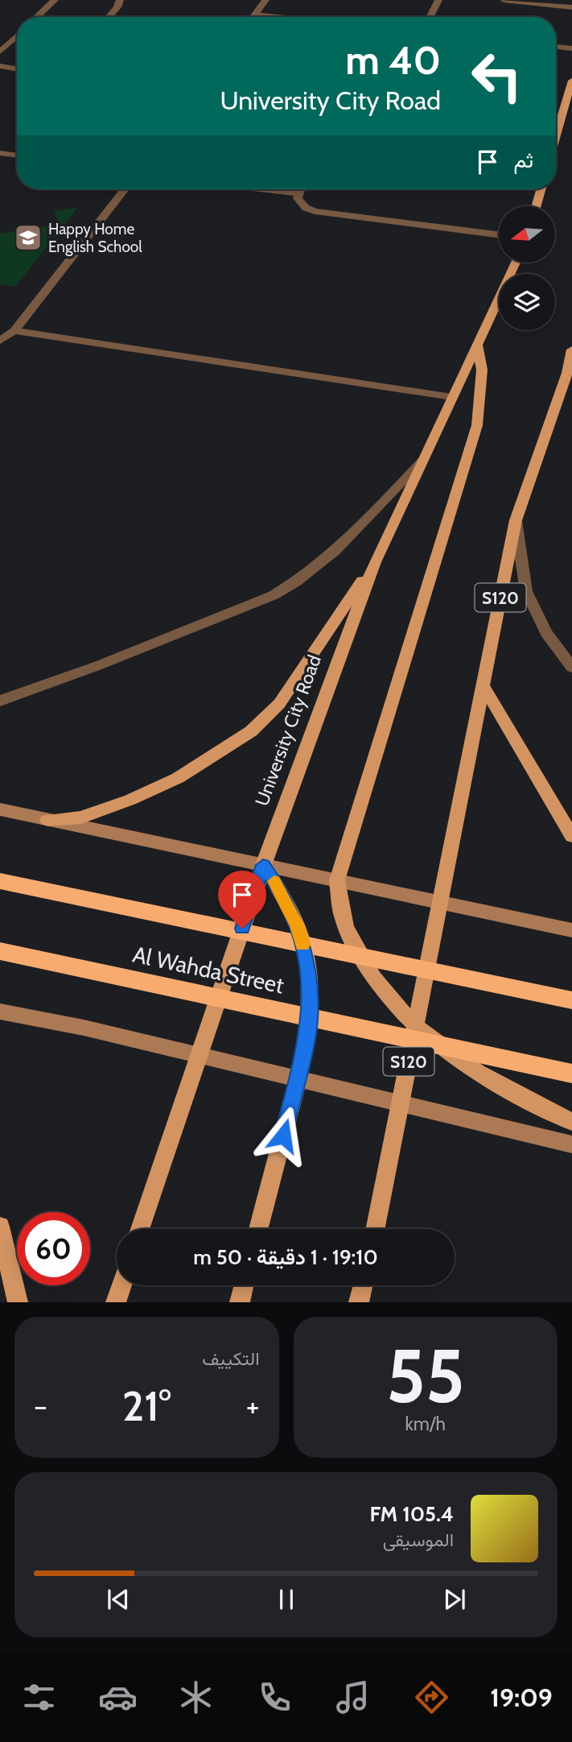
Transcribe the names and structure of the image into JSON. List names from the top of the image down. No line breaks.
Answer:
{"streets":{"highway":["Al Wahda Street"],"main road":["S120","University City Road"]},"places":{"school or university":["Happy Home English School"]},"north":"left","page":{"turn":["40 m","University City Road"],"then":"ثم","limit":"60","trip":"19:10 · 1 دقيقة · 50 m","tile":[["55","km/h"],"التكييف"],"heat":["−","21°","+"],"song":["105.4 FM","الموسيقى"],"tabs":"19:09"}}
